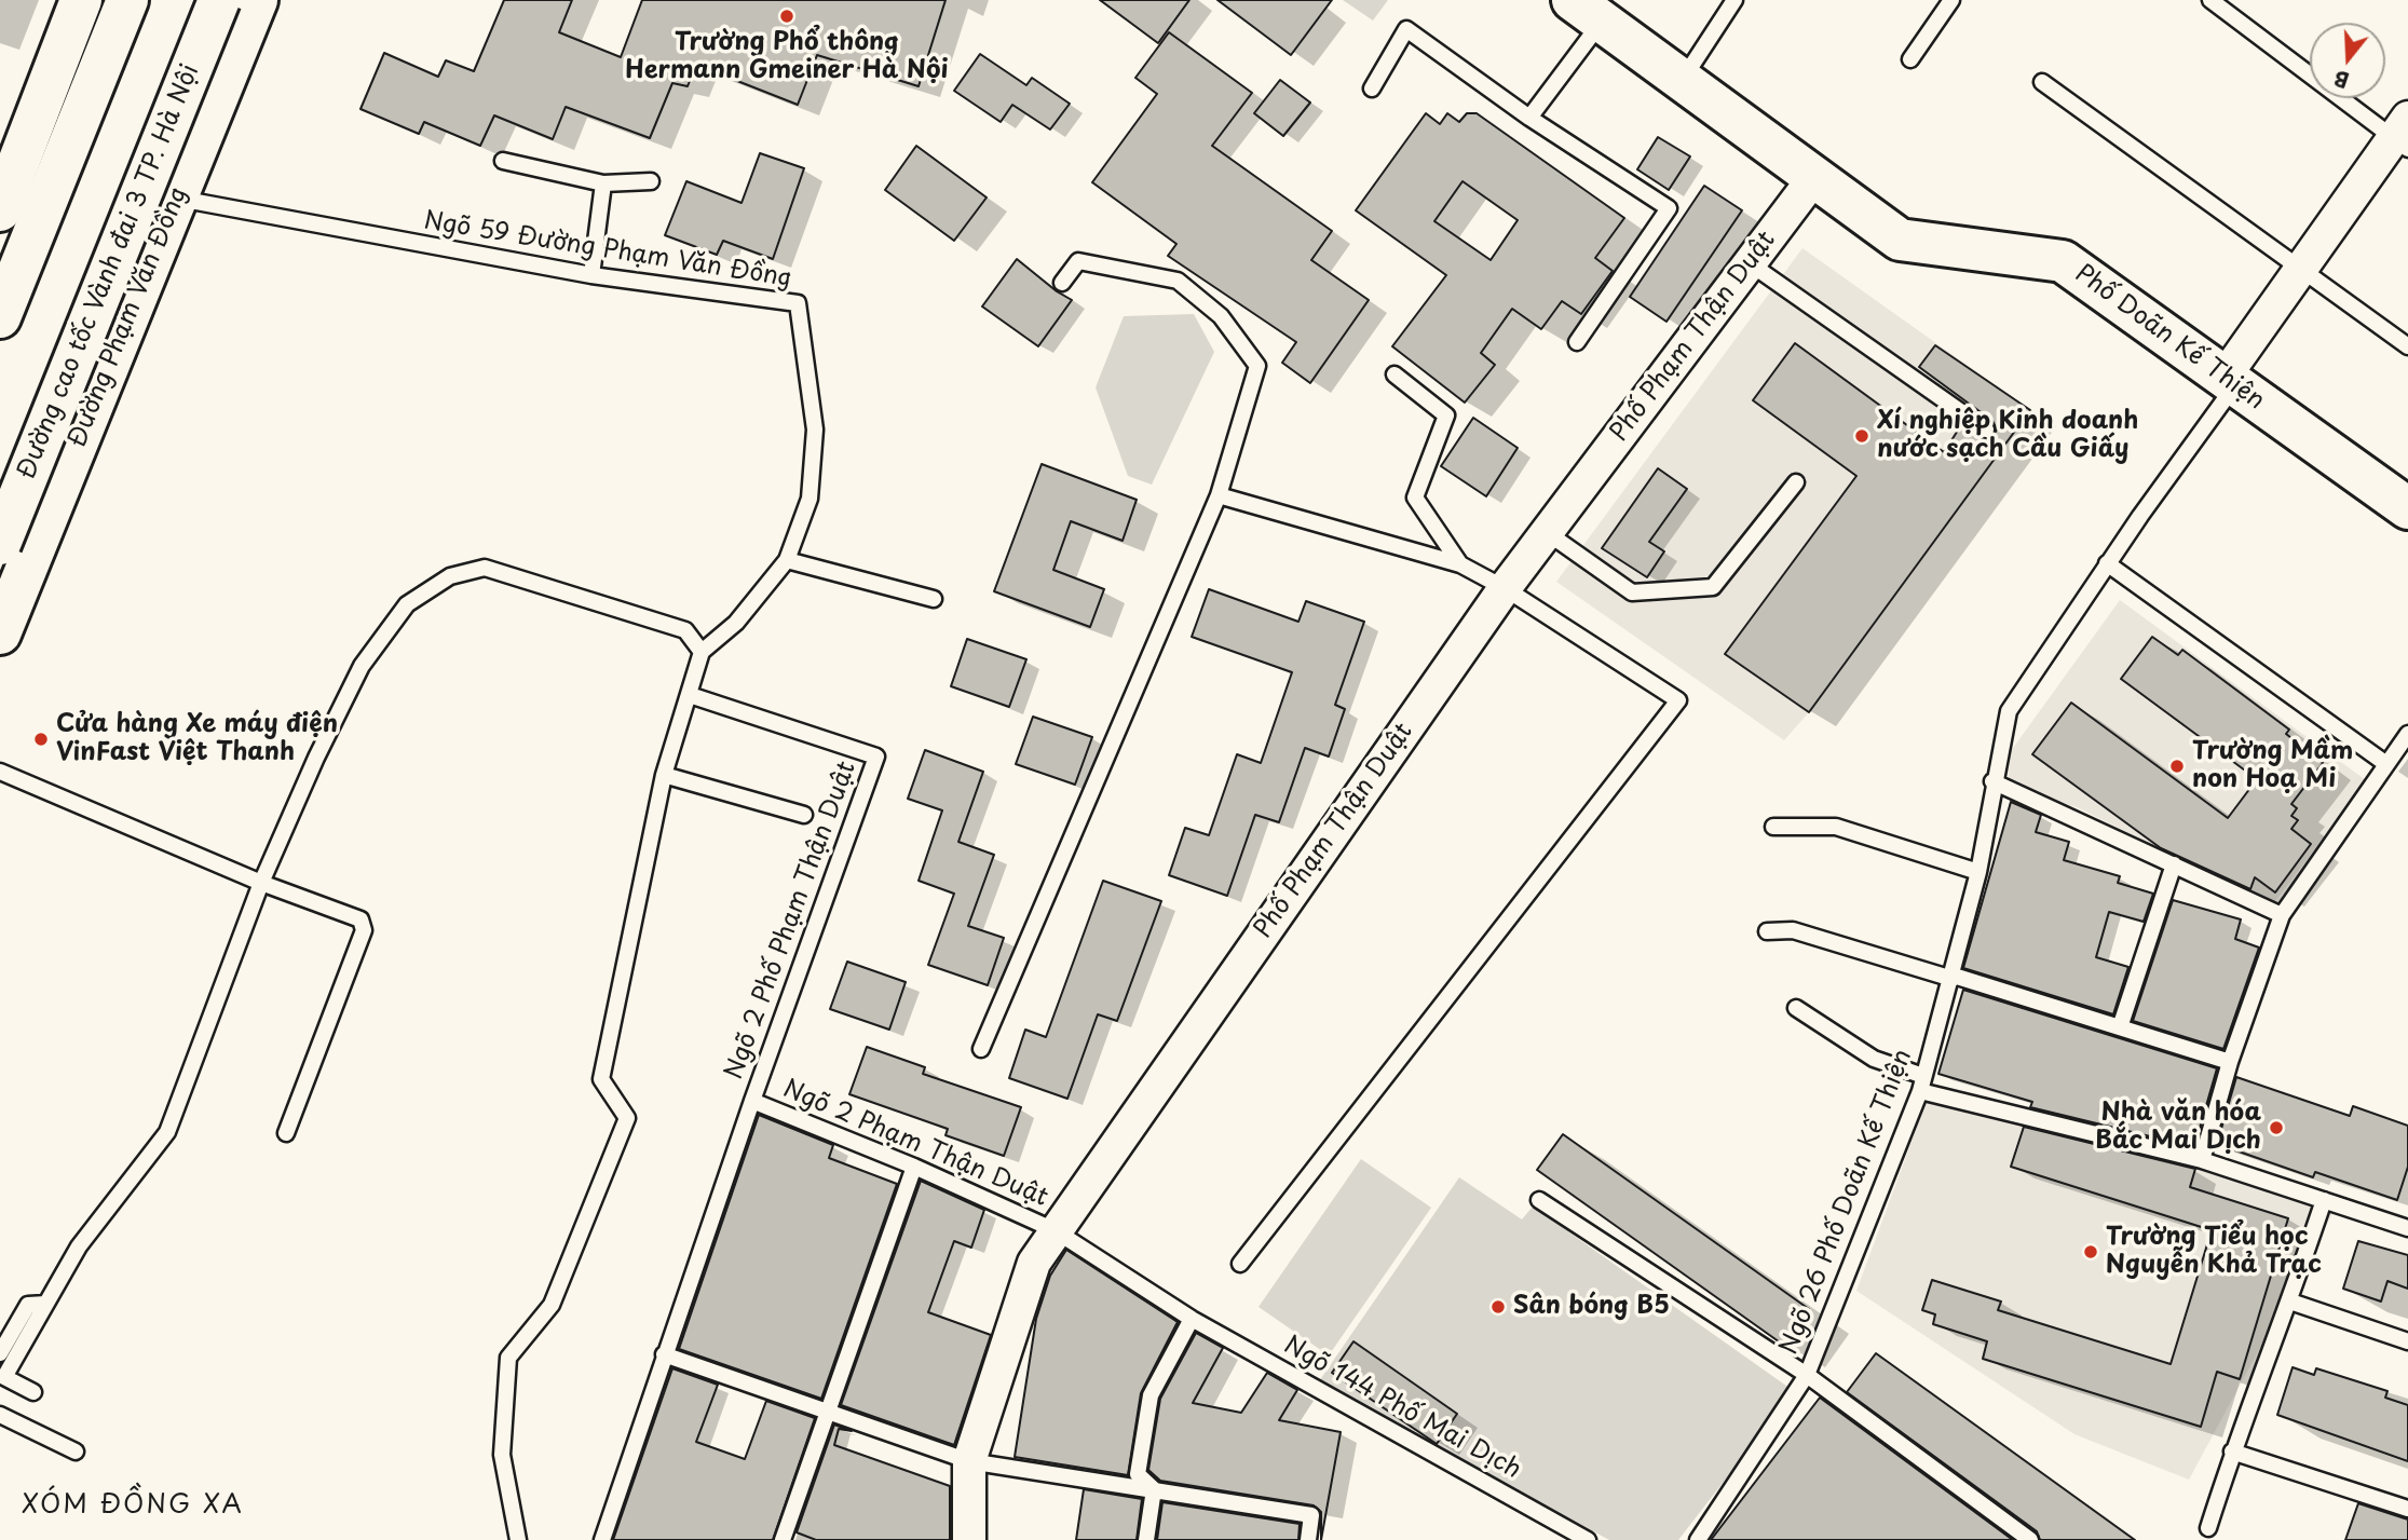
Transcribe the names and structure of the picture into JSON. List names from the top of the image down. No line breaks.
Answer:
{"streets":{"main road":["Đường cao tốc Vành đai 3 TP. Hà Nội","Đường Phạm Văn Đồng","Phố Doãn Kế Thiện"],"street":["Phố Phạm Thận Duật"],"lane":["Ngõ 59 Đường Phạm Văn Đồng","Ngõ 2 Phố Phạm Thận Duật","Ngõ 2 Phạm Thận Duật","Ngõ 26 Phố Doãn Kế Thiện","Ngõ 144 Phố Mai Dịch"]},"crossings":[["Ngõ 59 Đường Phạm Văn Đồng","Đường Phạm Văn Đồng"],["Phố Phạm Thận Duật","Phố Doãn Kế Thiện"],["Phố Phạm Thận Duật","Ngõ 2 Phạm Thận Duật"],["Phố Doãn Kế Thiện","Ngõ 26 Phố Doãn Kế Thiện"],["Ngõ 2 Phố Phạm Thận Duật","Ngõ 2 Phạm Thận Duật"],["Ngõ 2 Phạm Thận Duật","Ngõ 144 Phố Mai Dịch"]],"districts":["XÓM ĐỒNG XA"],"places":["Trường Phổ thông Hermann Gmeiner Hà Nội","Xí nghiệp Kinh doanh nước sạch Cầu Giấy","Cửa hàng Xe máy điện VinFast Việt Thanh","Trường Mầm non Hoạ Mi","Nhà văn hóa Bắc Mai Dịch","Trường Tiểu học Nguyễn Khả Trạc","Sân bóng B5"],"north":"bottom"}
